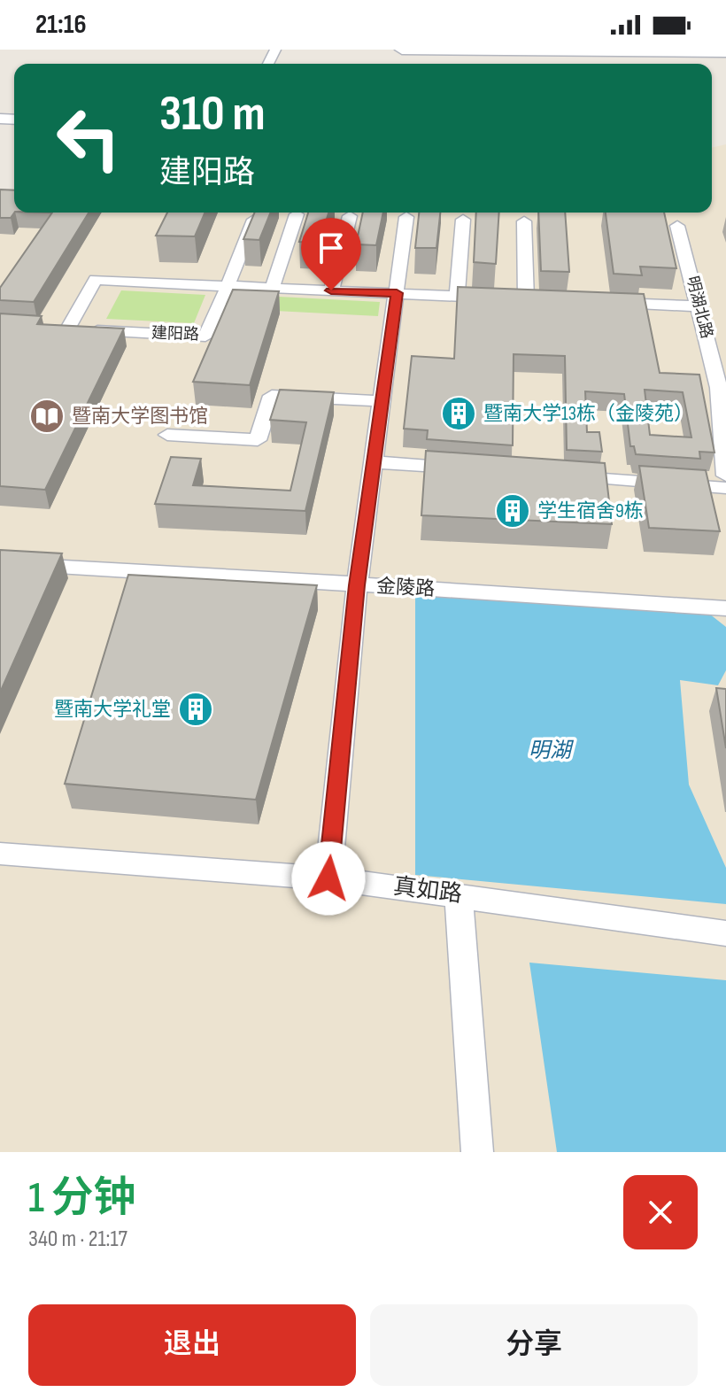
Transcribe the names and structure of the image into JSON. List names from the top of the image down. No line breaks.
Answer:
{"streets":{"street":["明湖北路","建阳路","金陵路","真如路"]},"water":["明湖"],"places":{"building":["暨南大学13栋（金陵苑）","学生宿舍9栋","暨南大学礼堂"],"library":["暨南大学图书馆"]},"page":{"status":"21:16","turn":["310 m","建阳路"],"heading":["1 分钟","340 m · 21:17"],"buttons":["退出","分享"]}}
